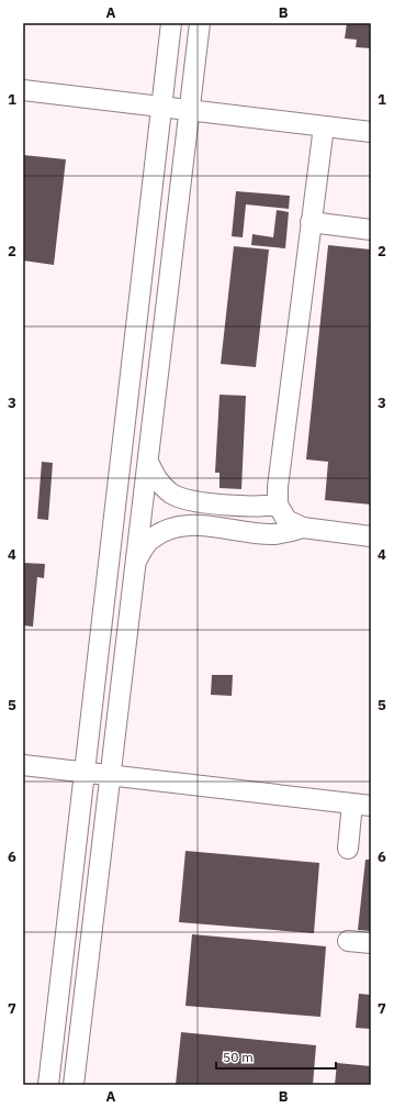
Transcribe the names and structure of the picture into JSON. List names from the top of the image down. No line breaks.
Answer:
{"scale_bar":"50 m","grid":{"columns":["A","B"],"rows":["1","2","3","4","5","6","7"]}}
